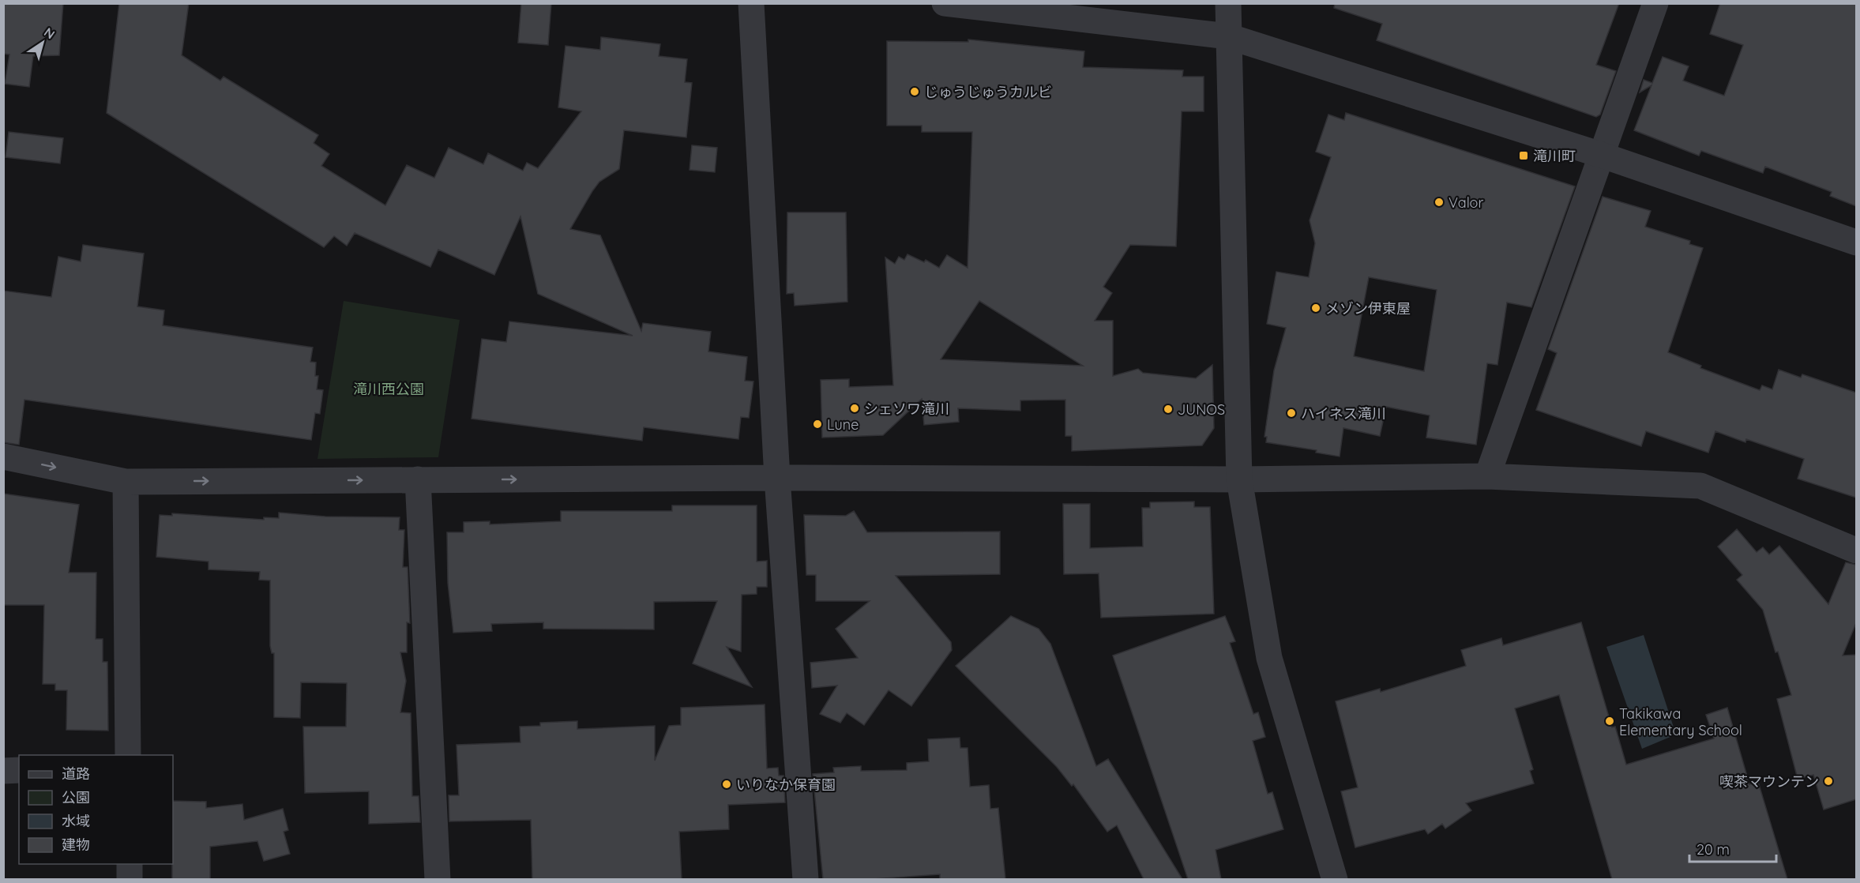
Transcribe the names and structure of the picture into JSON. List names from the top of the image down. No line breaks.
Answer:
{"parks":["滝川西公園"],"places":{"other":["じゅうじゅうカルビ","Valor","メゾン伊東屋","シェソワ滝川","JUNOS","ハイネス滝川","Lune","Takikawa Elementary School","喫茶マウンテン","いりなか保育園"],"transit":["滝川町"]},"legend":["道路","公園","水域","建物"],"scale_bar":"20 m","north":"top right"}
